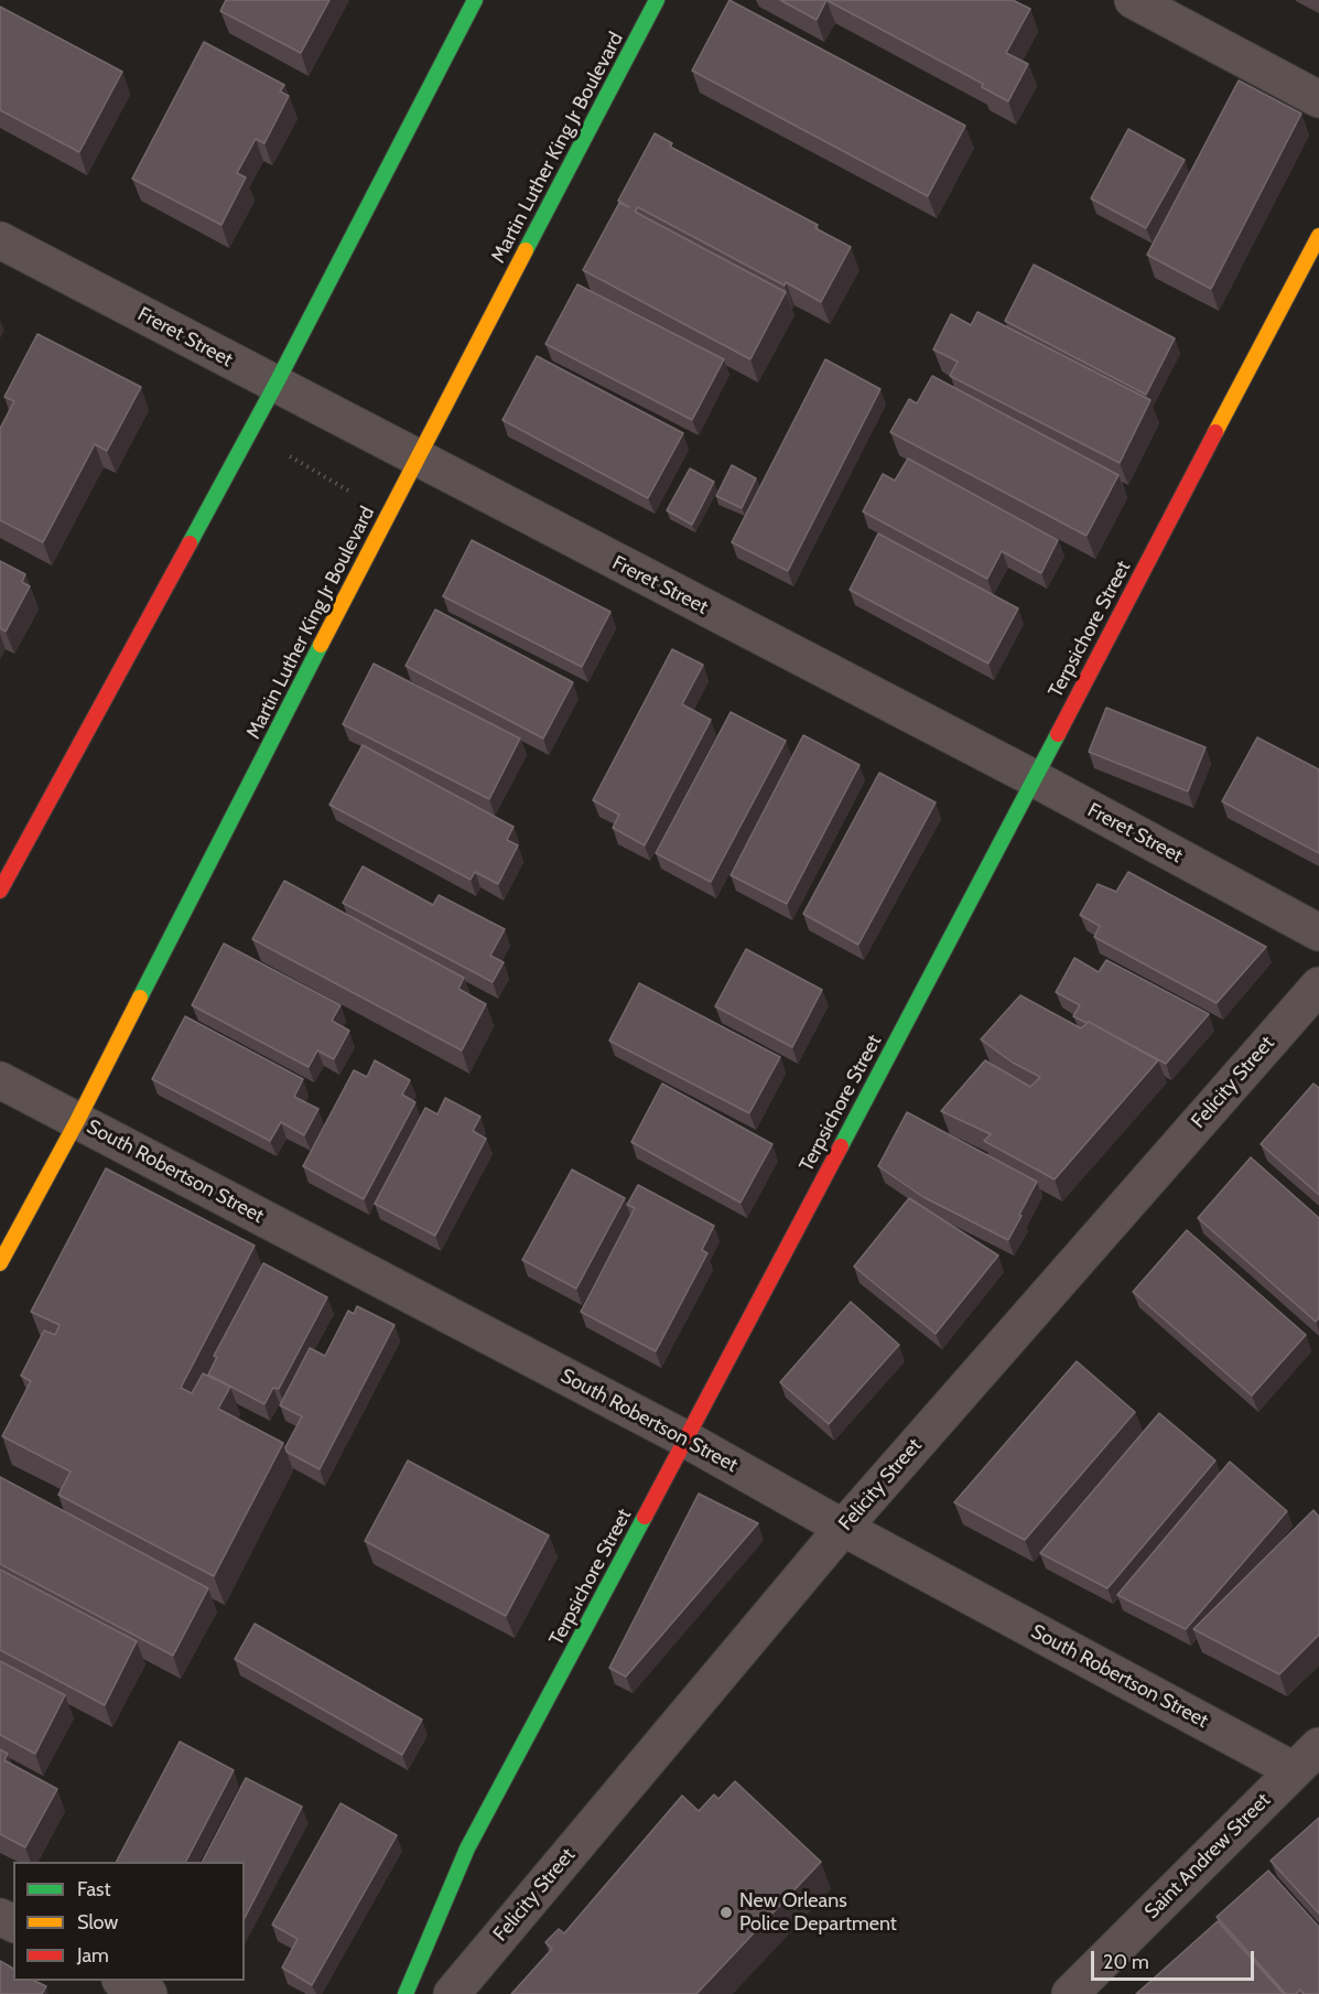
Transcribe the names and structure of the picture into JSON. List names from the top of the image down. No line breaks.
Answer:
{"streets":{"street":["Martin Luther King Jr Boulevard","Freret Street","Terpsichore Street","Felicity Street","South Robertson Street","Saint Andrew Street"]},"crossings":[["Martin Luther King Jr Boulevard","Freret Street"],["Martin Luther King Jr Boulevard","South Robertson Street"],["Freret Street","Terpsichore Street"],["Terpsichore Street","South Robertson Street"],["Felicity Street","South Robertson Street"],["South Robertson Street","Saint Andrew Street"]],"places":["New Orleans Police Department"],"legend":["Fast","Slow","Jam"],"scale_bar":"20 m"}
